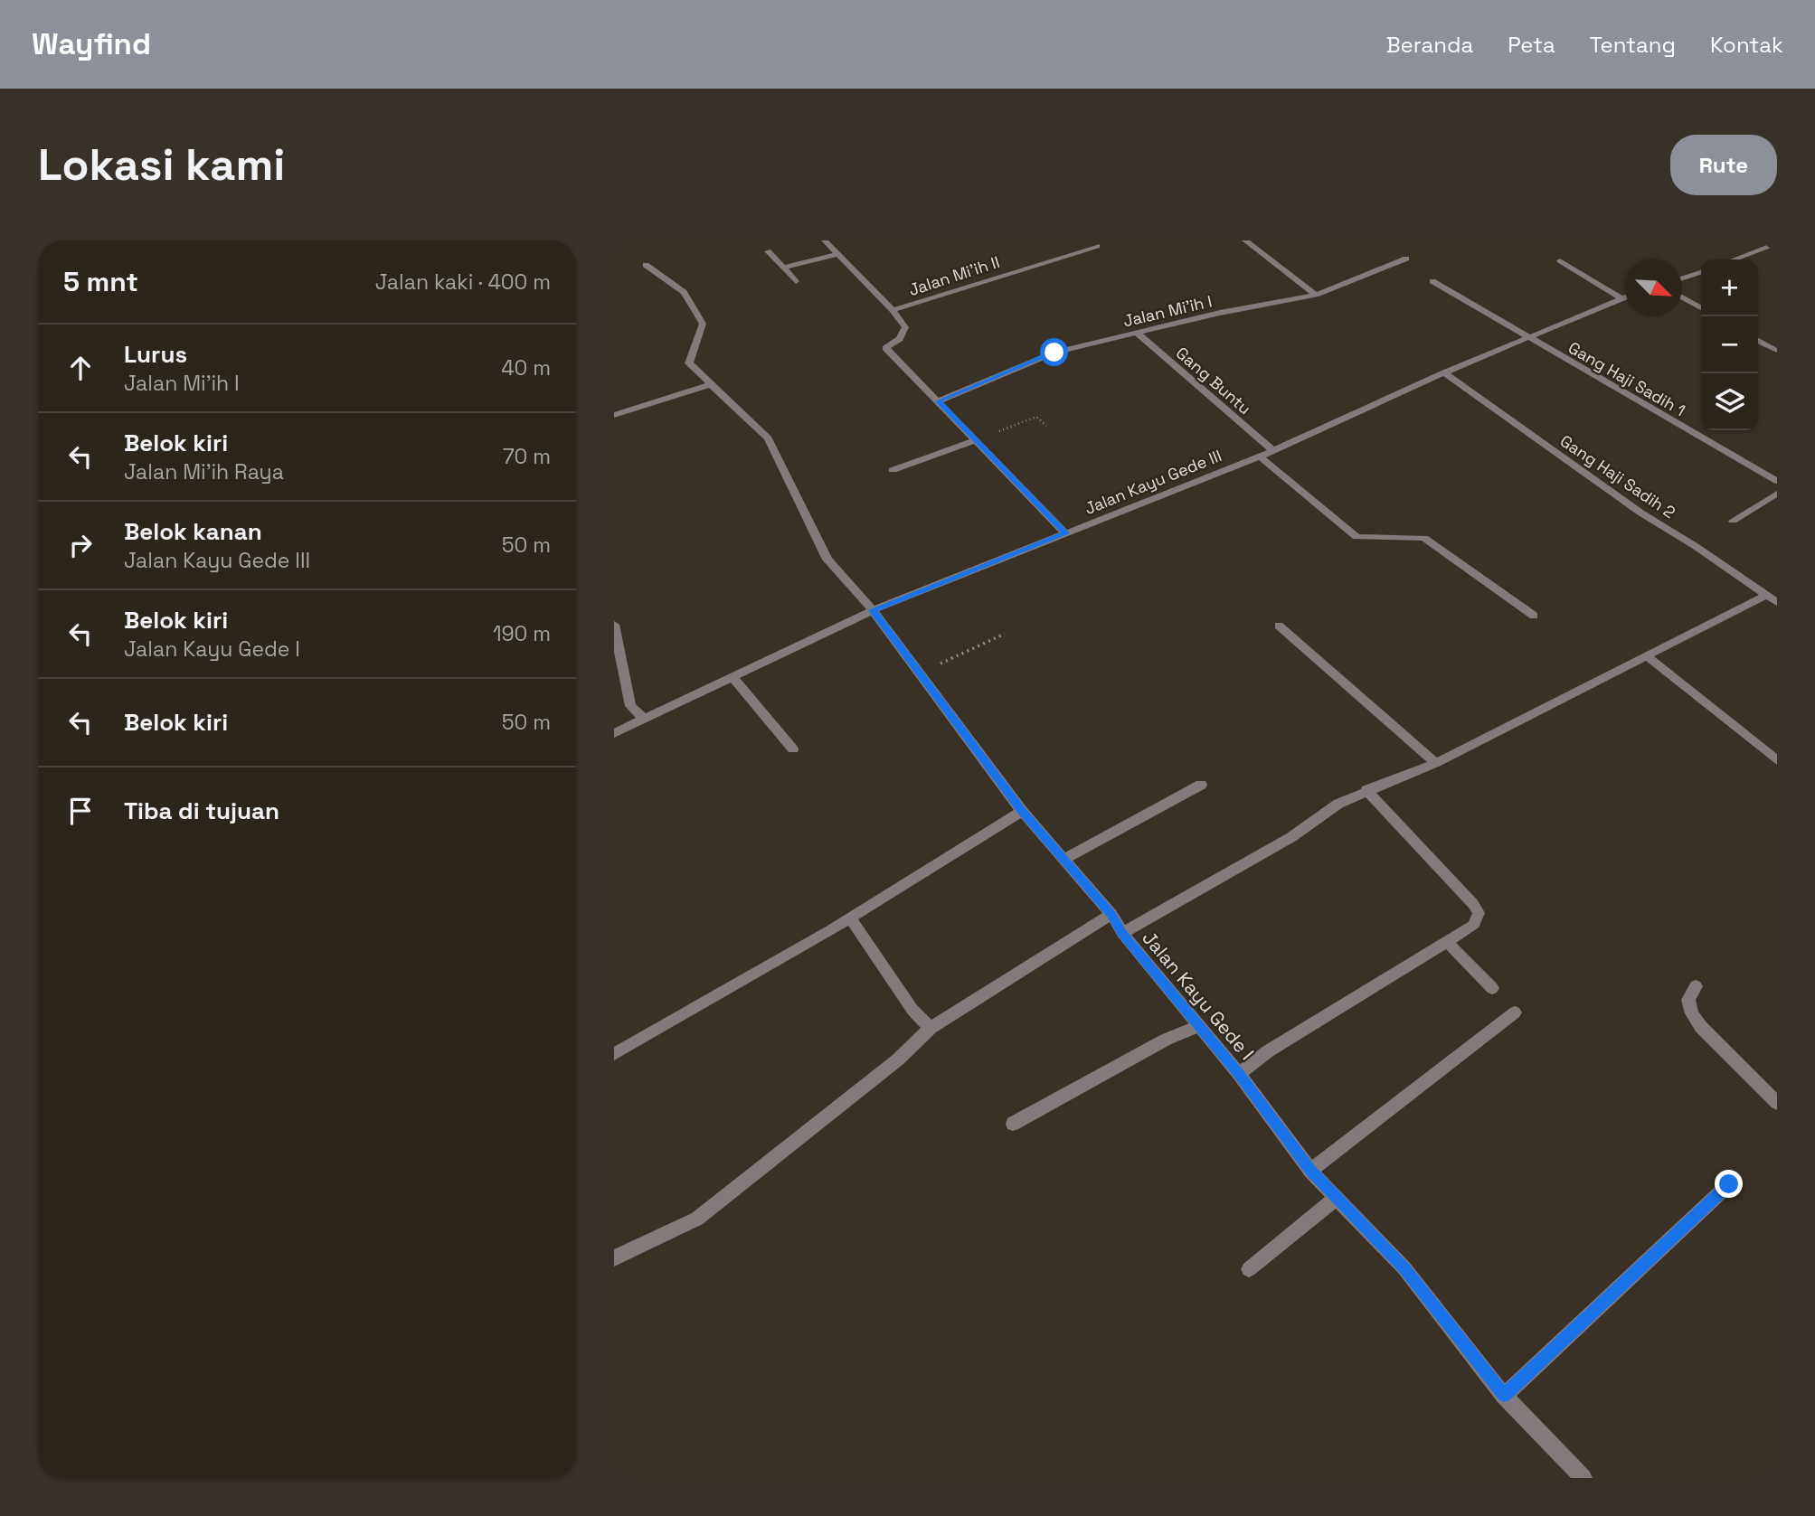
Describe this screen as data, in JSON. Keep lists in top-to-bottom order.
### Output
{
  "streets": {
    "street": [
      "Jalan Mi'ih II",
      "Jalan Mi'ih I",
      "Gang Haji Sadih 1",
      "Gang Buntu",
      "Gang Haji Sadih 2",
      "Jalan Kayu Gede III",
      "Jalan Kayu Gede I"
    ]
  },
  "crossings": [
    ["Jalan Mi'ih I", "Gang Buntu"],
    ["Gang Haji Sadih 1", "Jalan Kayu Gede III"],
    ["Gang Buntu", "Jalan Kayu Gede III"],
    ["Gang Haji Sadih 2", "Jalan Kayu Gede III"],
    ["Jalan Kayu Gede III", "Jalan Kayu Gede I"]
  ],
  "north": "bottom right",
  "page": {
    "header": "Wayfind",
    "nav": [
      "Beranda",
      "Peta",
      "Tentang",
      "Kontak"
    ],
    "buttons": "Rute",
    "title": "Lokasi kami",
    "heading": ["5 mnt", "Jalan kaki · 400 m"],
    "map_buttons": ["+", "−"],
    "list": [
      ["Lurus", "Jalan Mi'ih I", "40 m"],
      ["Belok kiri", "Jalan Mi'ih Raya", "70 m"],
      ["Belok kanan", "Jalan Kayu Gede III", "50 m"],
      ["Belok kiri", "Jalan Kayu Gede I", "190 m"],
      ["Belok kiri", "50 m"],
      "Tiba di tujuan"
    ]
  }
}
